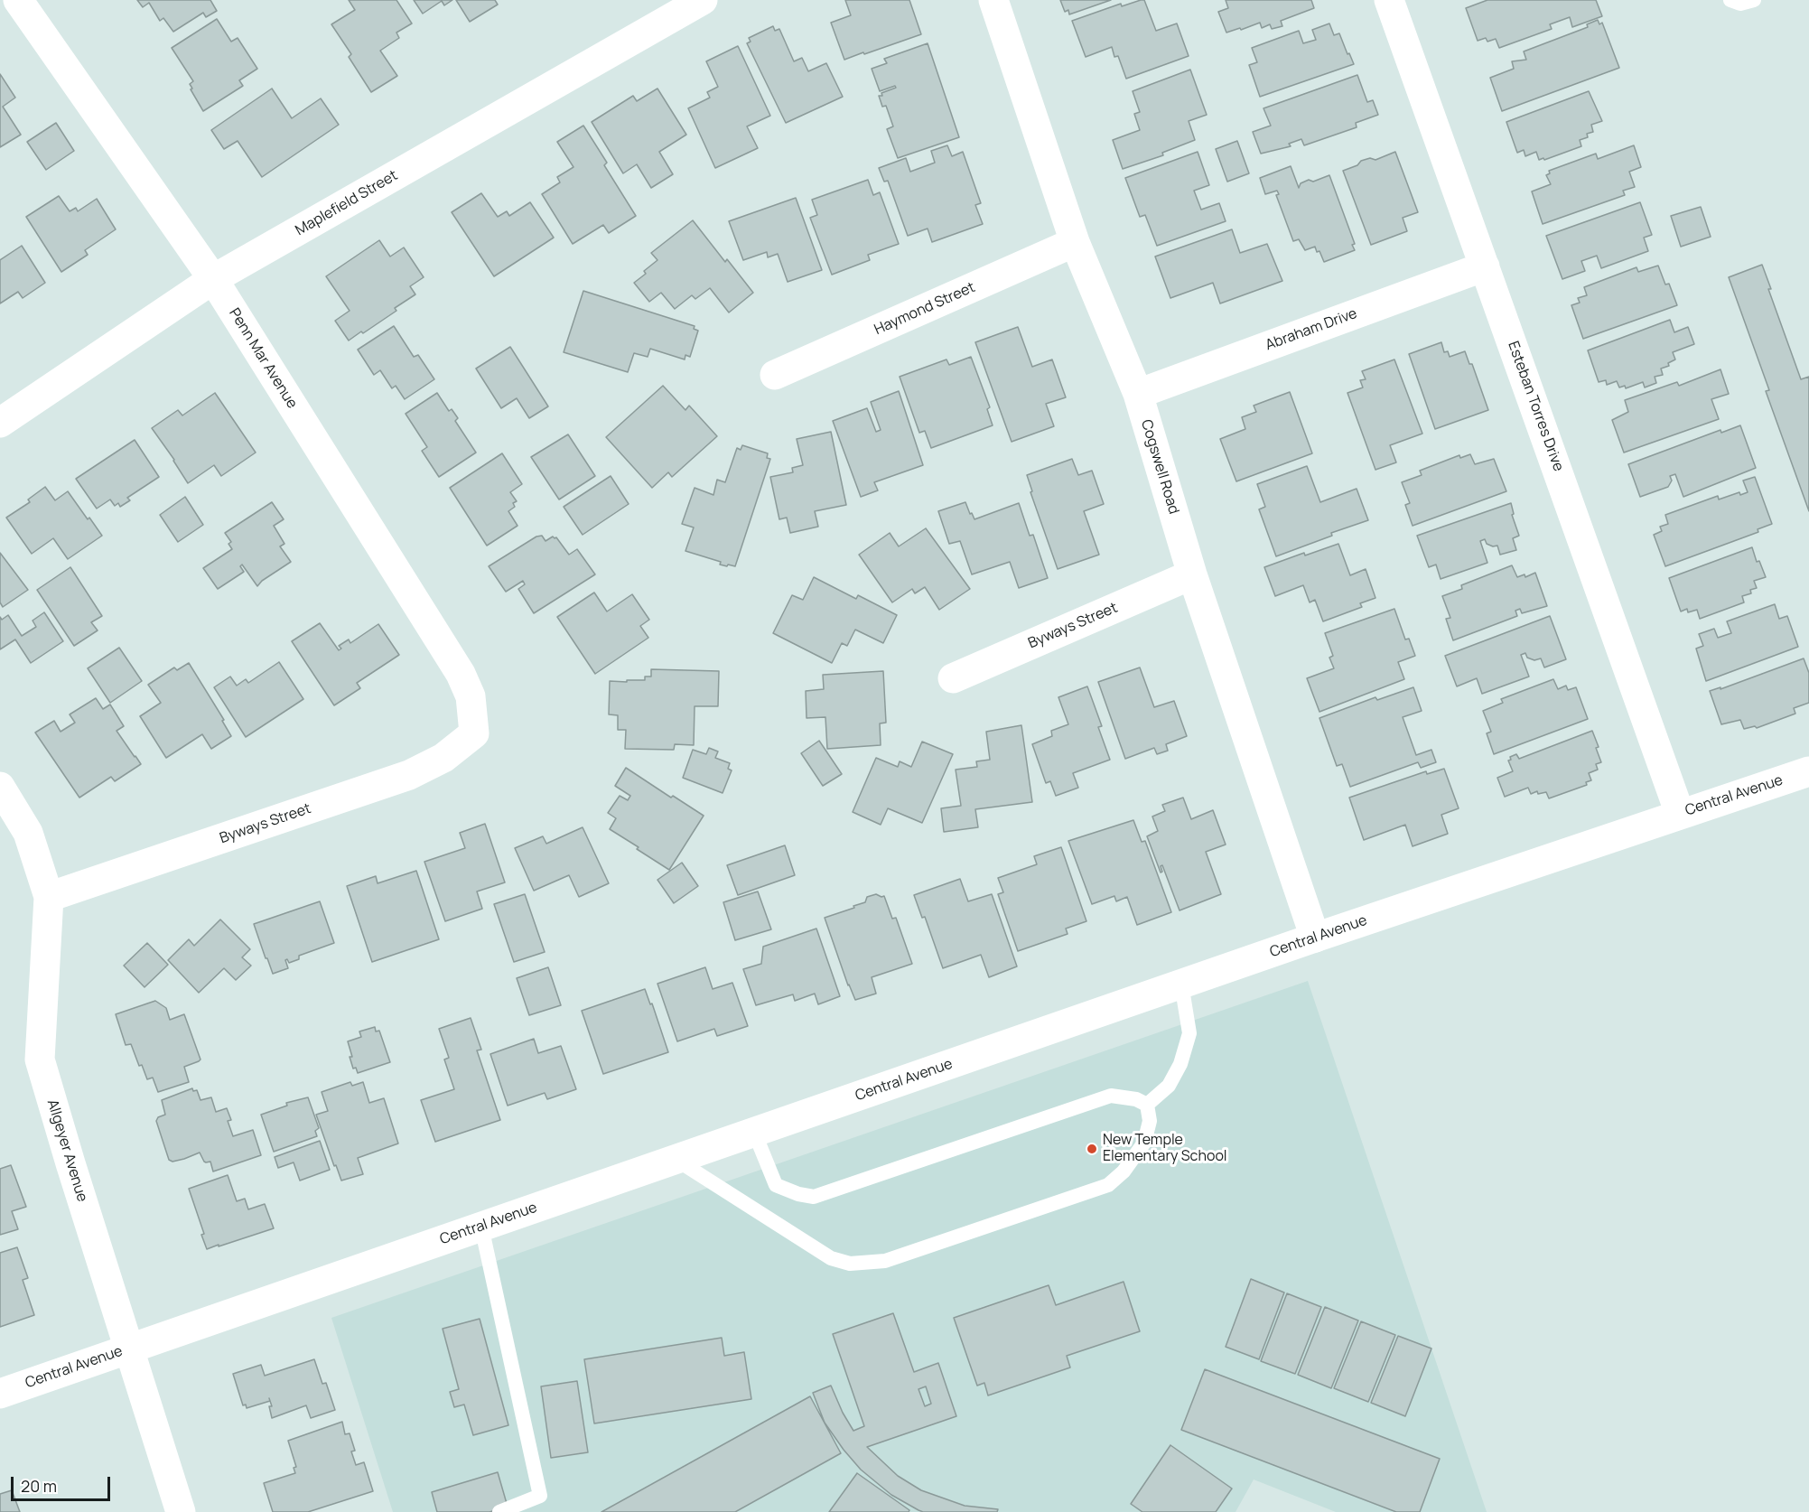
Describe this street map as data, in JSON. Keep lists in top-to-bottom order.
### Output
{
  "streets": {
    "street": [
      "Maplefield Street",
      "Haymond Street",
      "Abraham Drive",
      "Penn Mar Avenue",
      "Esteban Torres Drive",
      "Cogswell Road",
      "Byways Street",
      "Central Avenue",
      "Allgeyer Avenue"
    ]
  },
  "crossings": [
    ["Maplefield Street", "Penn Mar Avenue"],
    ["Haymond Street", "Cogswell Road"],
    ["Abraham Drive", "Esteban Torres Drive"],
    ["Abraham Drive", "Cogswell Road"],
    ["Penn Mar Avenue", "Byways Street"],
    ["Esteban Torres Drive", "Central Avenue"],
    ["Cogswell Road", "Byways Street"],
    ["Cogswell Road", "Central Avenue"],
    ["Byways Street", "Allgeyer Avenue"],
    ["Central Avenue", "Allgeyer Avenue"]
  ],
  "places": ["New Temple Elementary School"],
  "scale_bar": "20 m"
}
